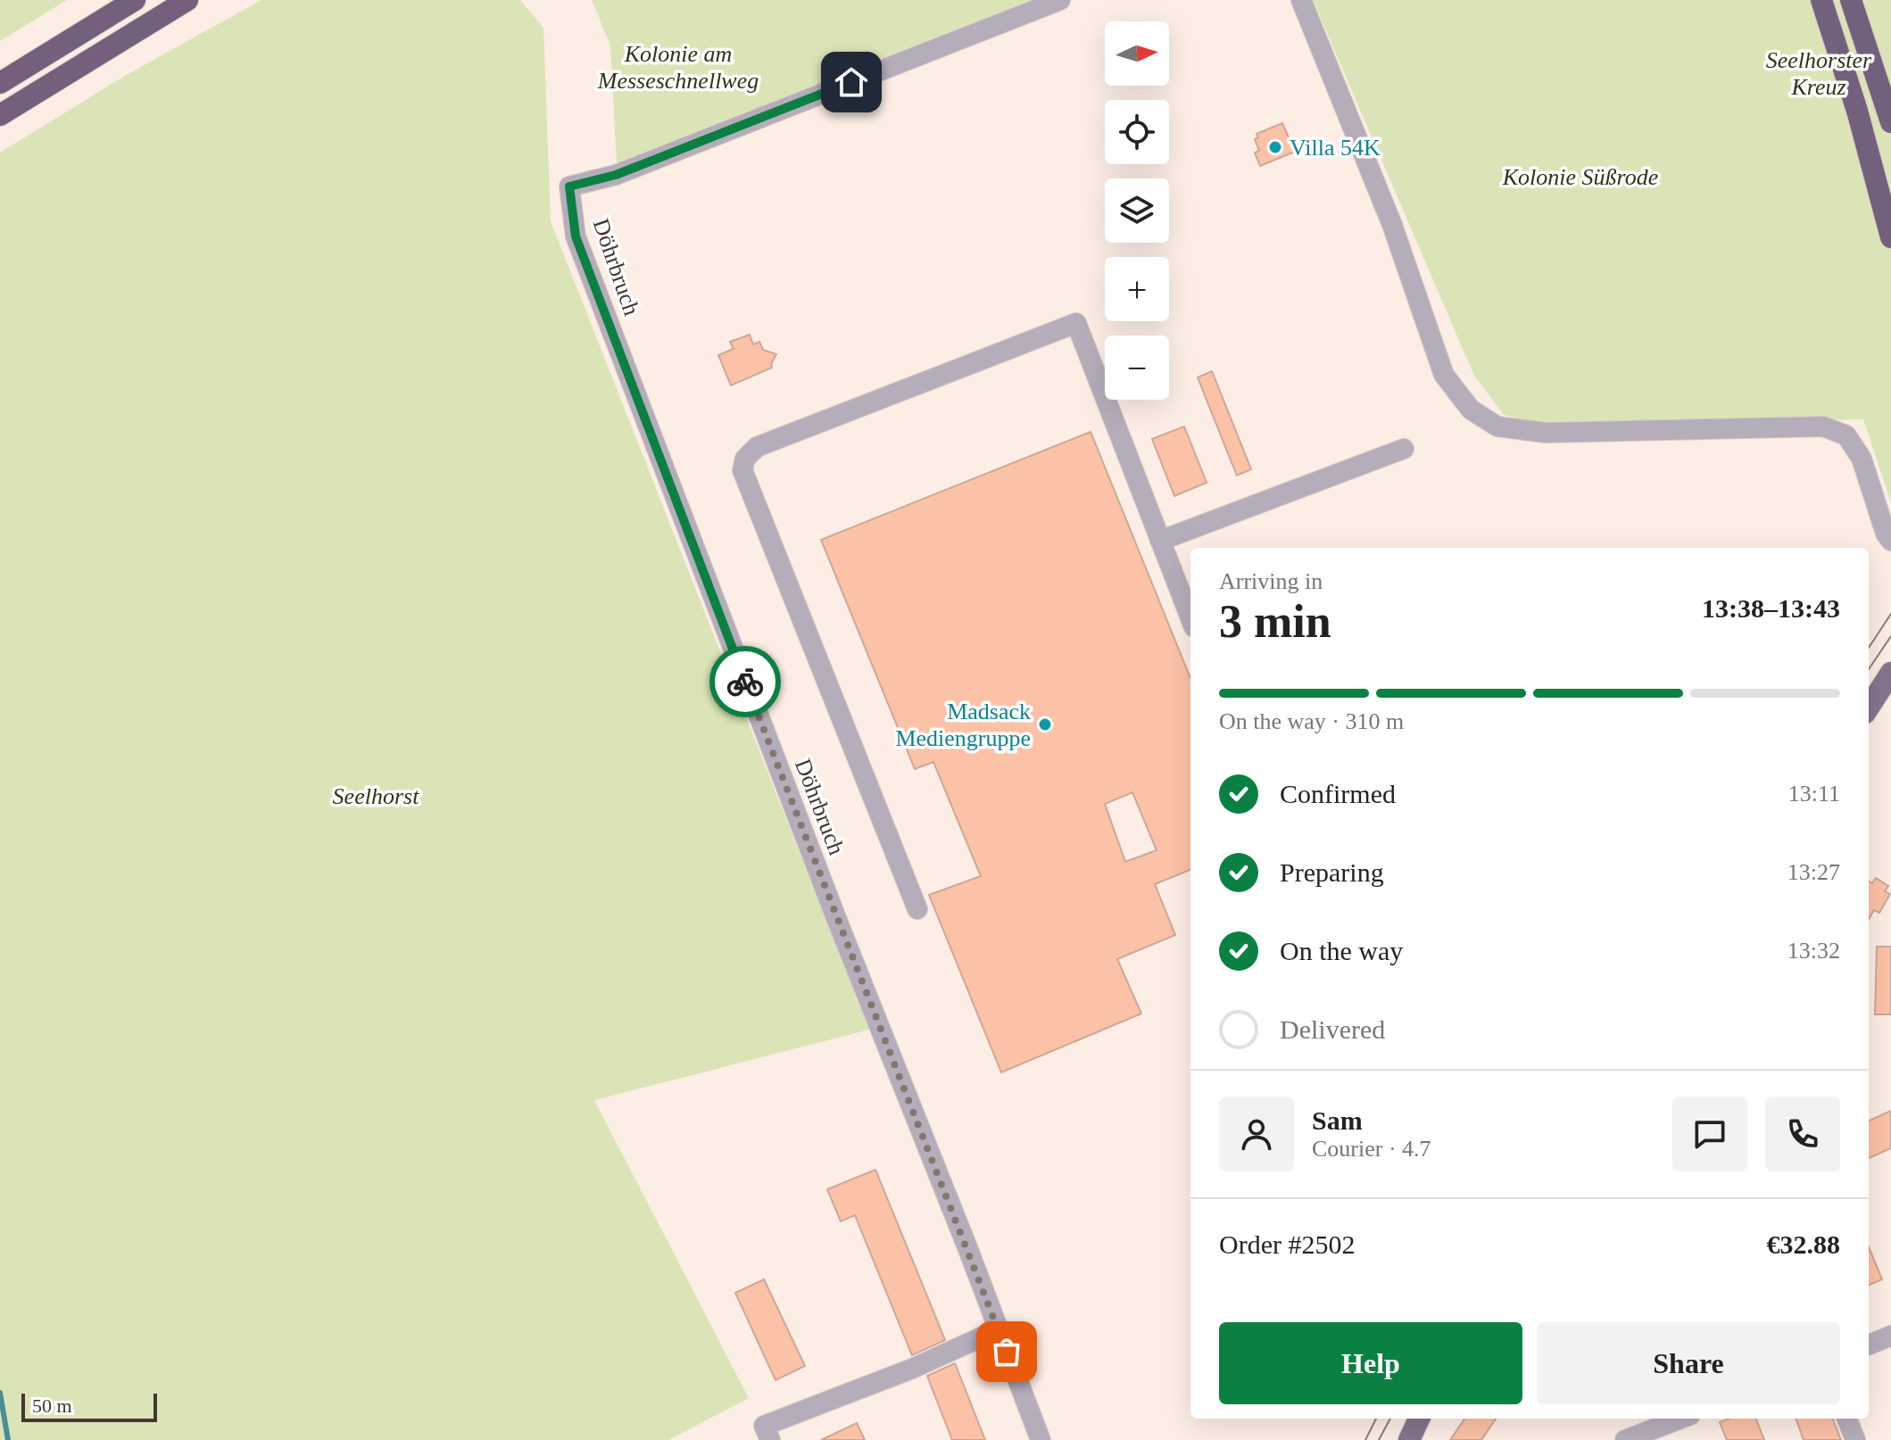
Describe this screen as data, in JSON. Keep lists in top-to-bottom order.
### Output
{
  "streets": {
    "street": ["Döhrbruch"]
  },
  "parks": [
    "Kolonie am Messeschnellweg",
    "Seelhorster Kreuz",
    "Kolonie Süßrode",
    "Seelhorst"
  ],
  "places": ["Villa 54K", "Madsack Mediengruppe"],
  "scale_bar": "50 m",
  "north": "right",
  "page": {
    "map_buttons": ["+", "−"],
    "heading": ["3 min", "Arriving in", "13:38–13:43"],
    "panel": [
      "Sam",
      "Courier · 4.7",
      "Order #2502",
      "€32.88"
    ],
    "bar": "On the way · 310 m",
    "list": [
      ["Confirmed", "13:11"],
      ["Preparing", "13:27"],
      ["On the way", "13:32"],
      "Delivered"
    ],
    "buttons": ["Help", "Share"],
    "scale": "50 m"
  }
}
